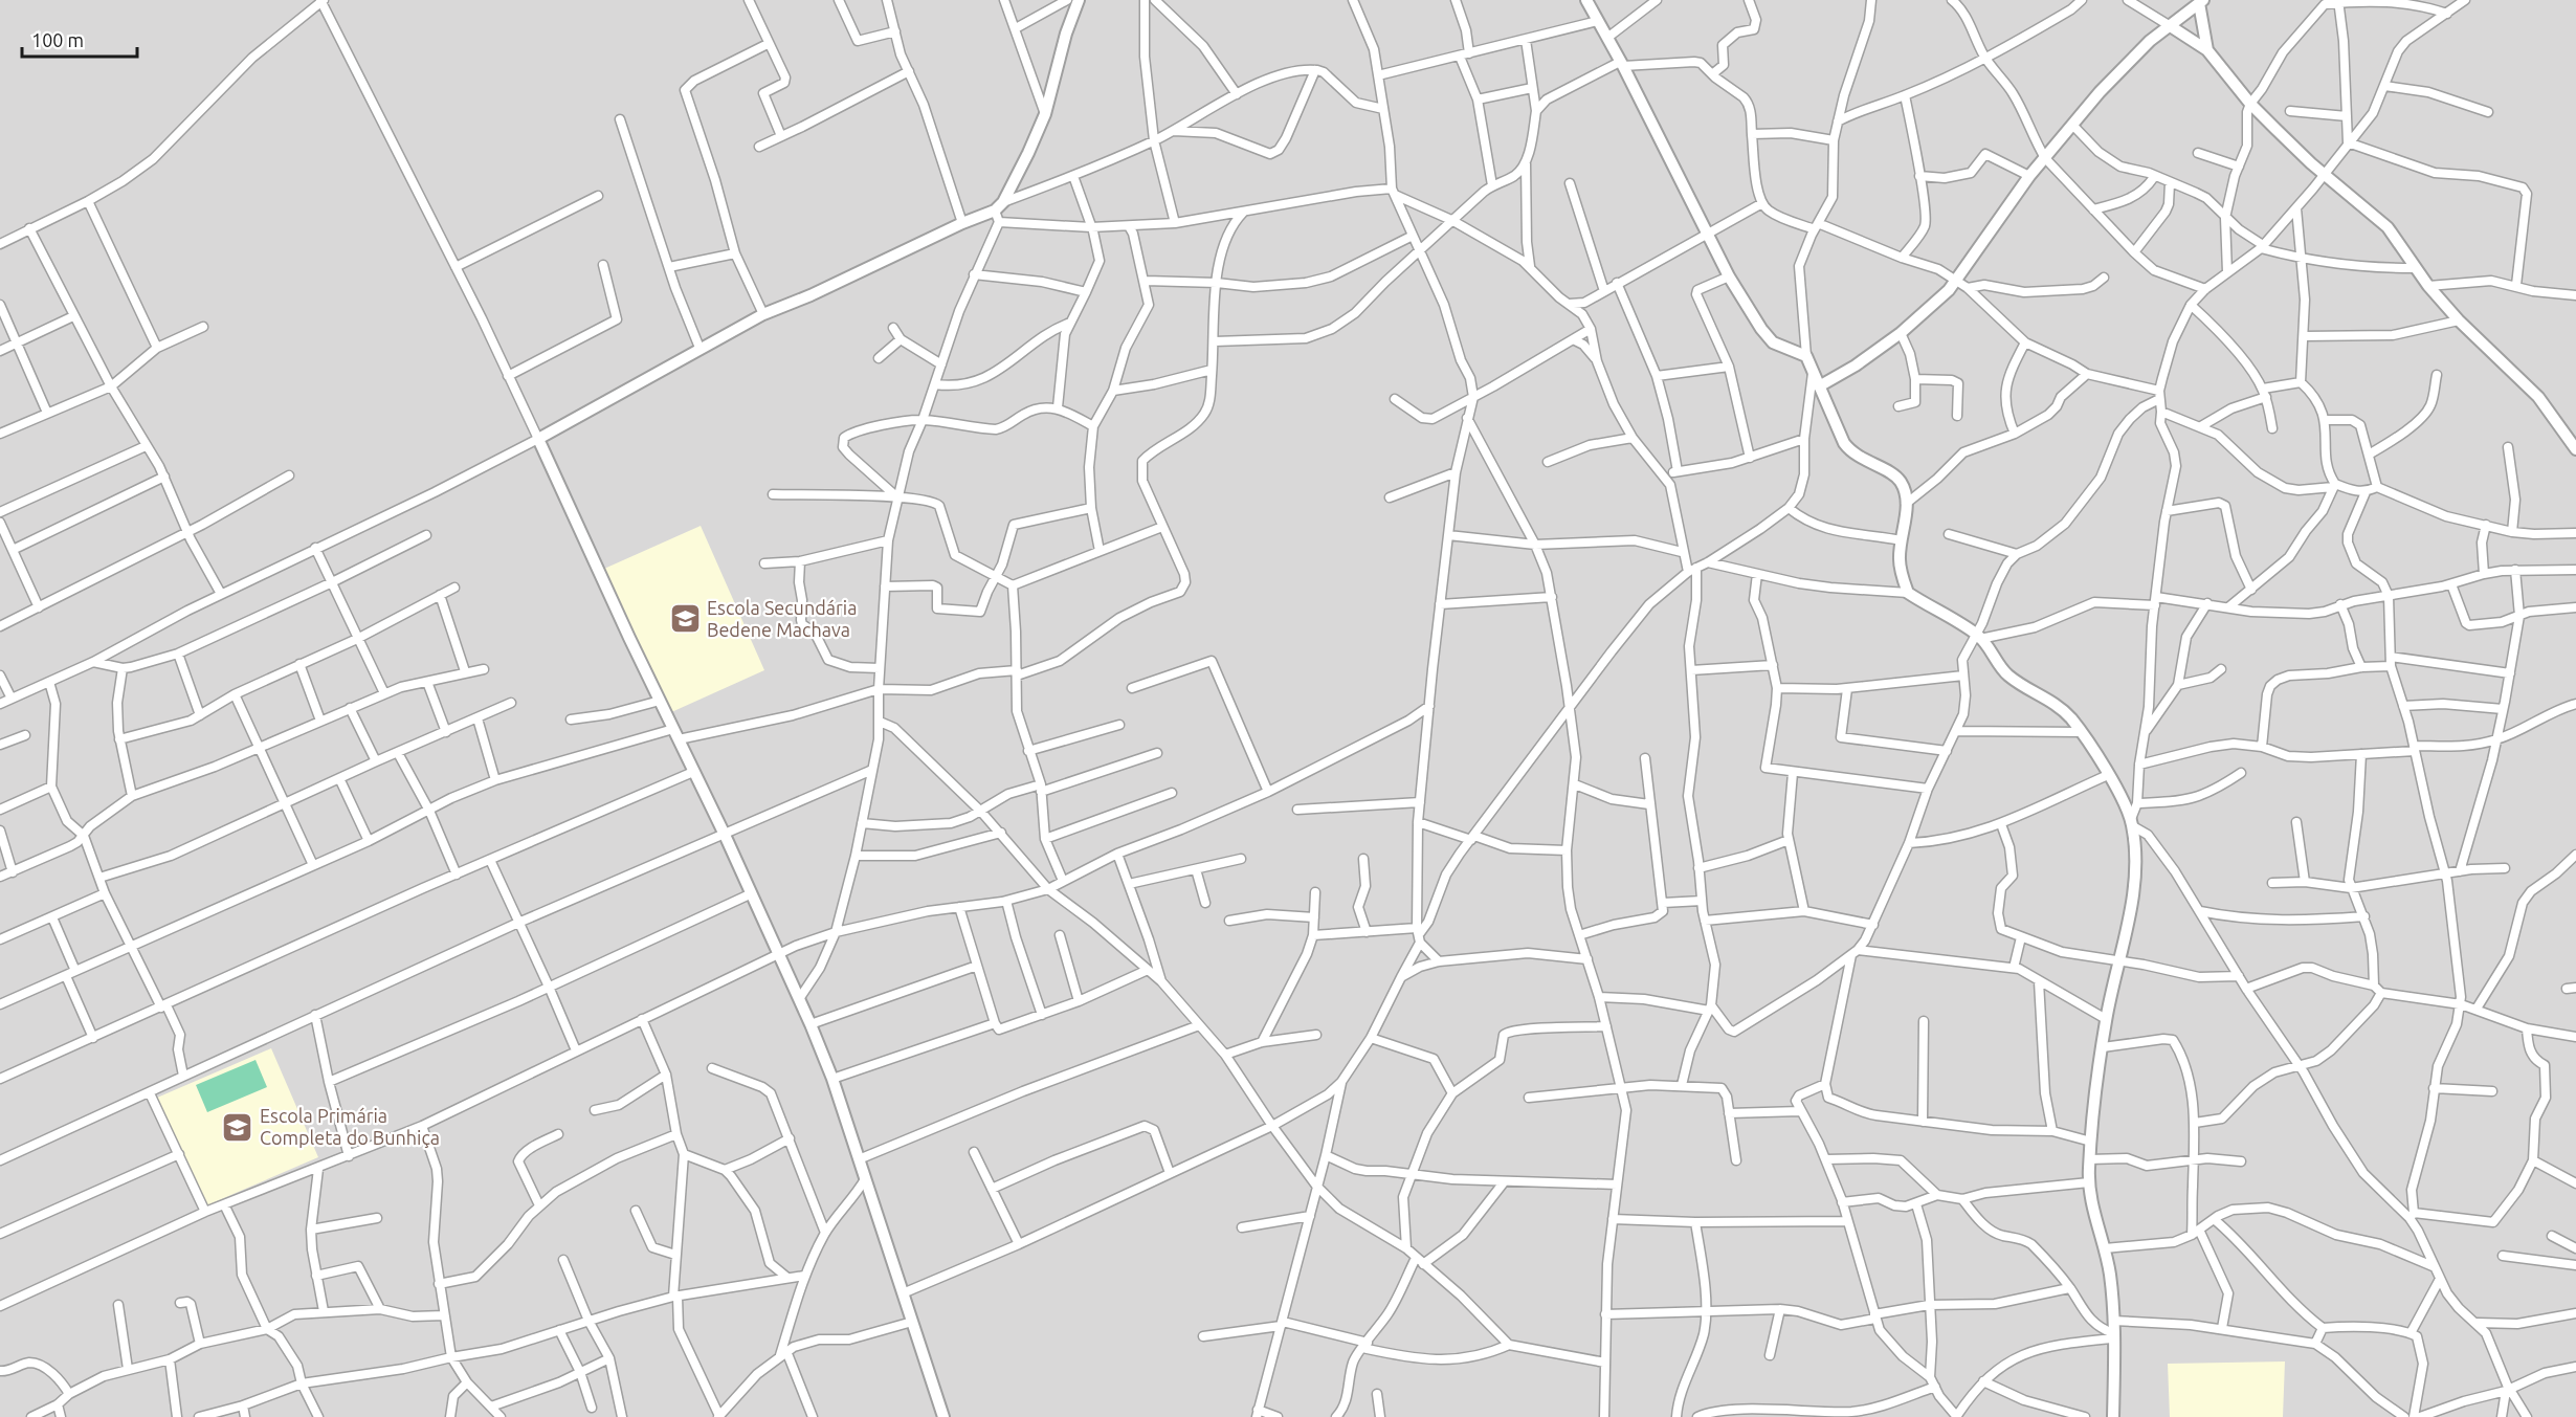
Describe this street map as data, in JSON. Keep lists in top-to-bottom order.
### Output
{
  "places": {
    "school or university": ["Escola Secundária Bedene Machava", "Escola Primária Completa do Bunhiça"]
  },
  "scale_bar": "100 m"
}
